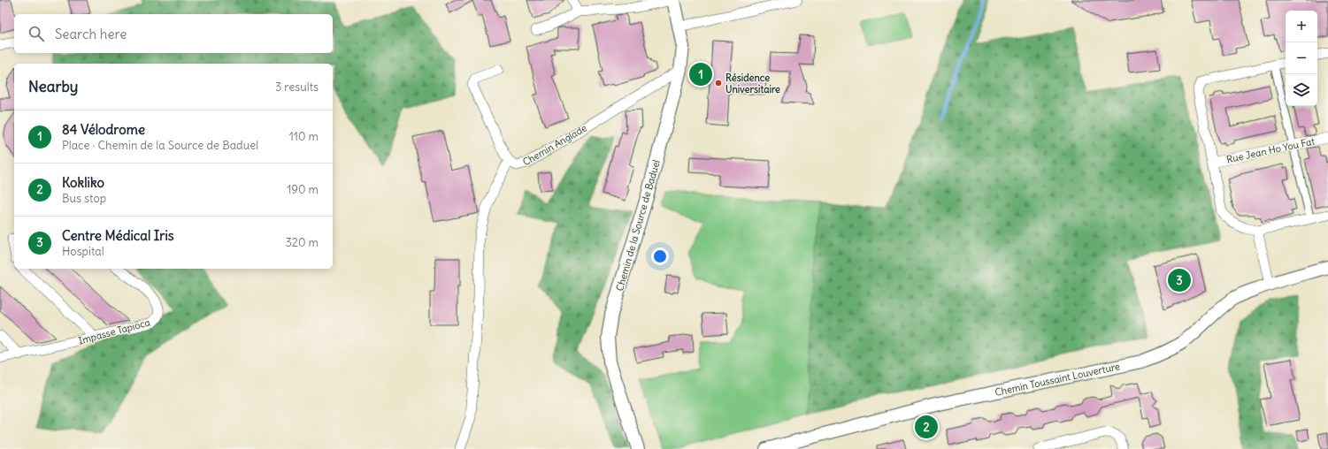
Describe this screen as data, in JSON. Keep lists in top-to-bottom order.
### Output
{
  "streets": {
    "street": [
      "Chemin Anglade",
      "Rue Jean Ho You Fat",
      "Chemin de la Source de Baduel",
      "Impasse Tapioca",
      "Chemin Toussaint Louverture"
    ]
  },
  "crossings": [
    ["Chemin Anglade", "Chemin de la Source de Baduel"]
  ],
  "places": ["Résidence Universitaire"],
  "page": {
    "map_buttons": ["+", "−"],
    "search": "Search here",
    "pins": ["1", "3", "2"],
    "heading": ["Nearby", "3 results"],
    "list": [
      {
        "mark": "1",
        "name": "84 Vélodrome",
        "note": "Place · Chemin de la Source de Baduel",
        "value": "110 m"
      },
      {
        "mark": "2",
        "name": "Kokliko",
        "note": "Bus stop",
        "value": "190 m"
      },
      {
        "mark": "3",
        "name": "Centre Médical Iris",
        "note": "Hospital",
        "value": "320 m"
      }
    ]
  }
}
